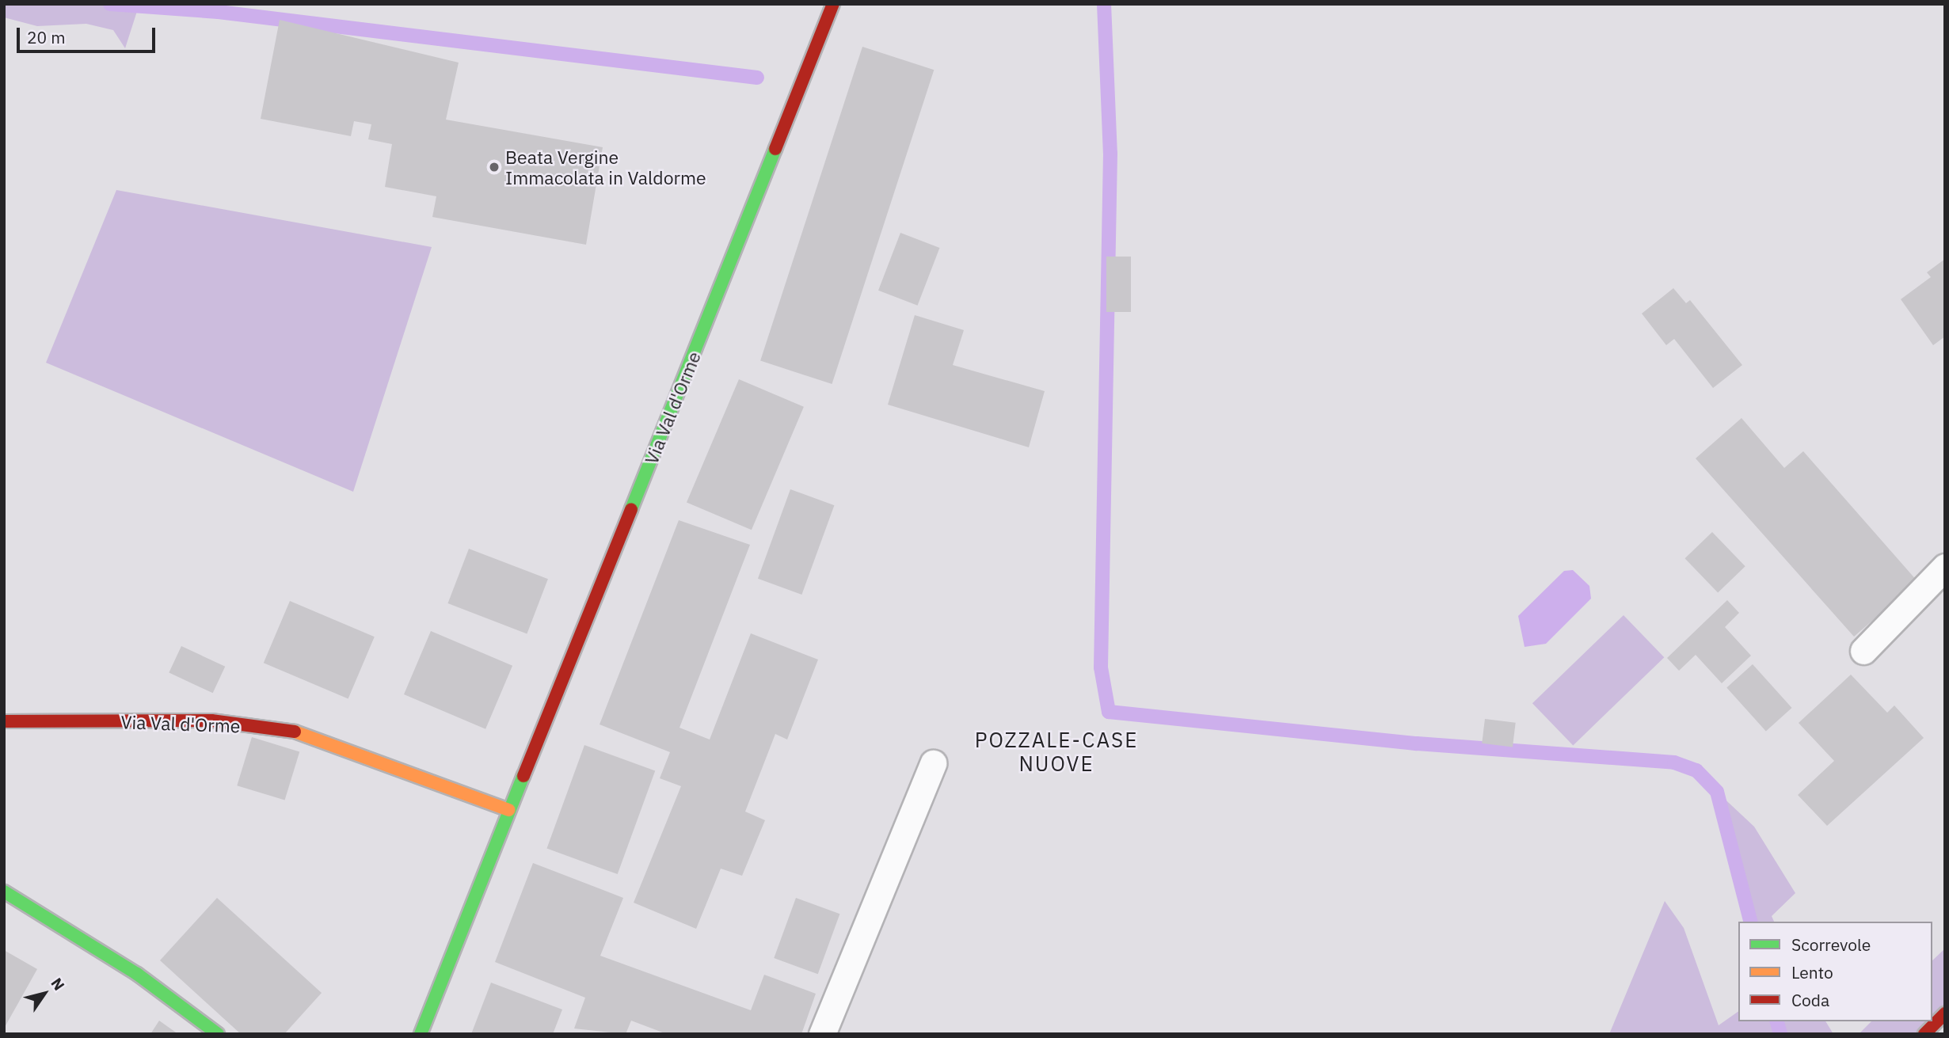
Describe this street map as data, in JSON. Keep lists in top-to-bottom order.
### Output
{
  "streets": {
    "street": ["Via Val d'Orme"]
  },
  "districts": ["POZZALE-CASE NUOVE"],
  "places": ["Beata Vergine Immacolata in Valdorme"],
  "legend": ["Scorrevole", "Lento", "Coda"],
  "scale_bar": "20 m",
  "north": "top right"
}
